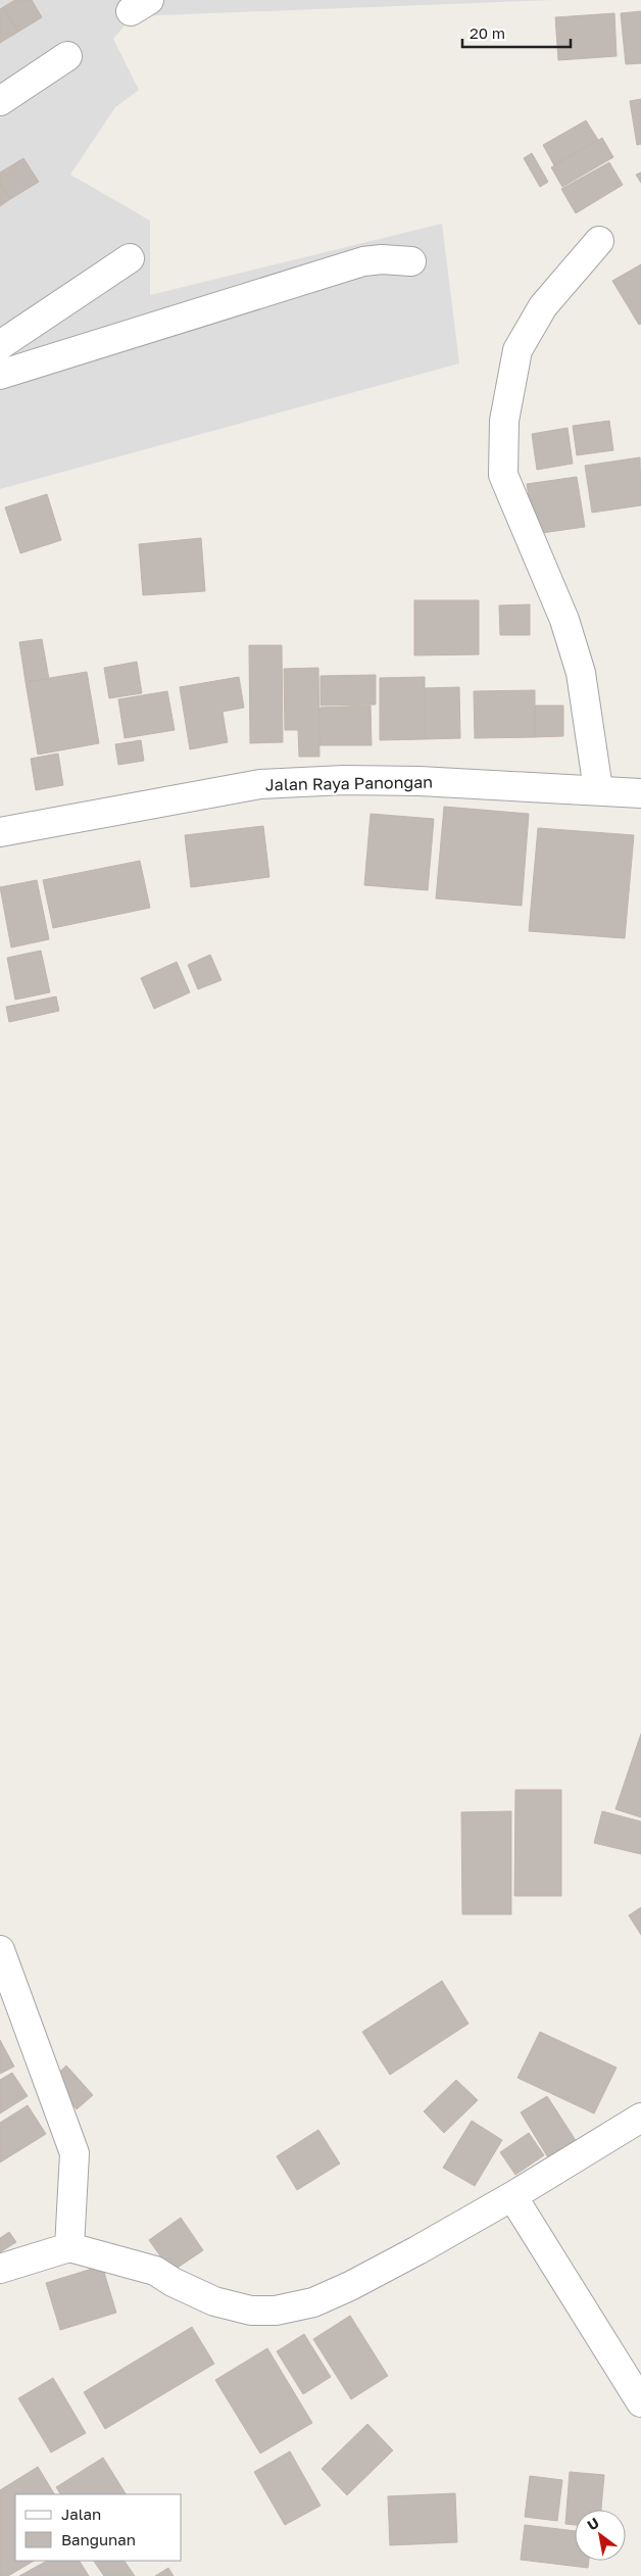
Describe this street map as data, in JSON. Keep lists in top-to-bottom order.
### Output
{
  "streets": {
    "street": ["Jalan Raya Panongan"]
  },
  "legend": ["Jalan", "Bangunan"],
  "scale_bar": "20 m",
  "north": "top left"
}
